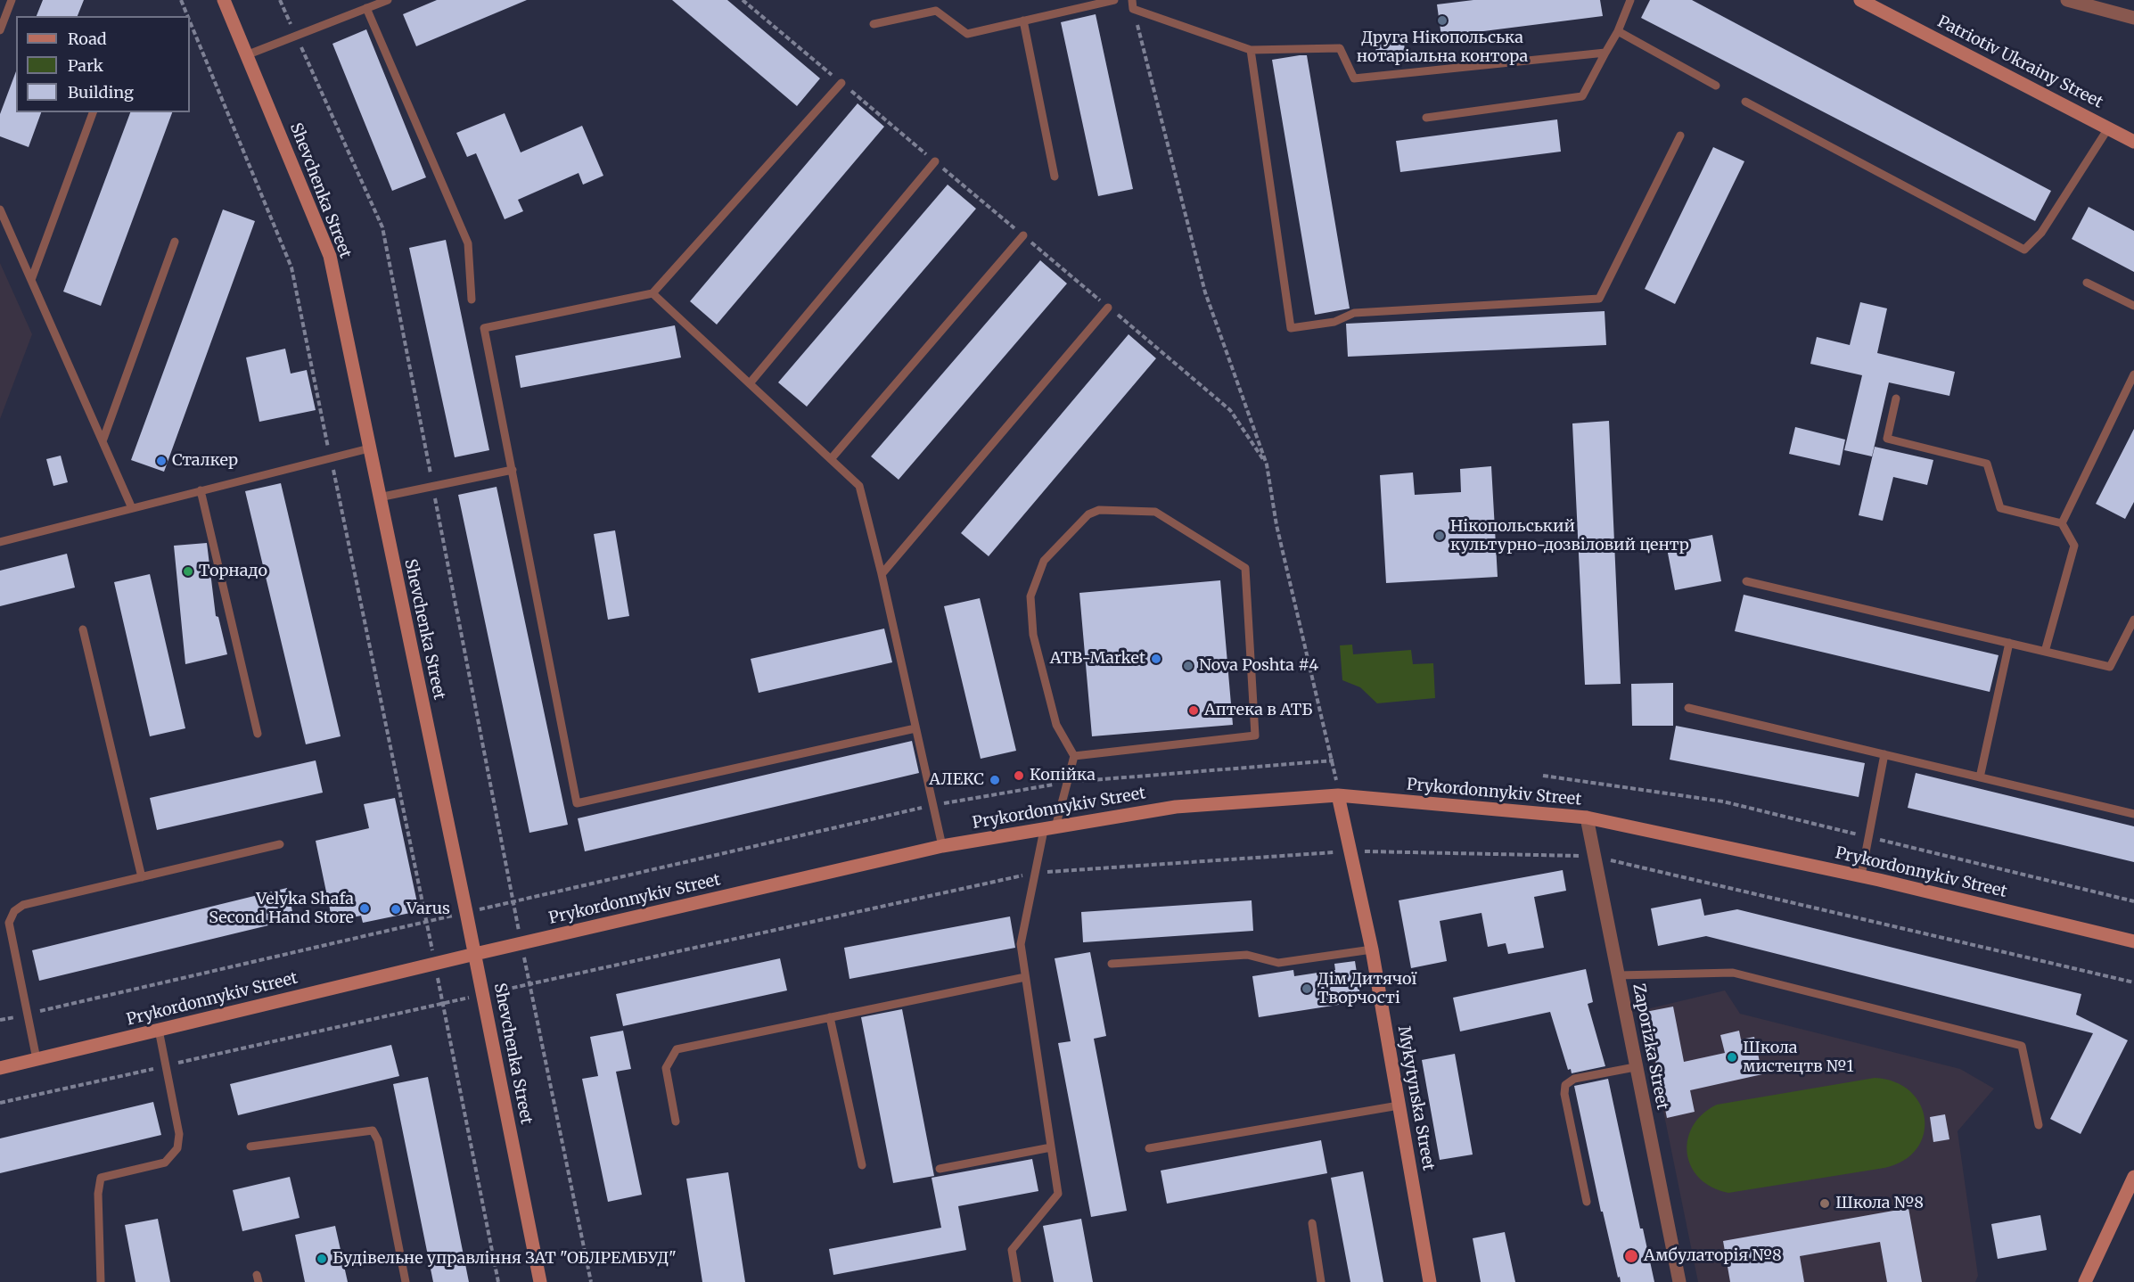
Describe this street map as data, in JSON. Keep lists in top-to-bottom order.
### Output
{
  "streets": {
    "main road": [
      "Patriotiv Ukrainy Street",
      "Shevchenka Street",
      "Prykordonnykiv Street",
      "Mykytynska Street"
    ],
    "street": ["Zaporizka Street"]
  },
  "crossings": [
    ["Shevchenka Street", "Prykordonnykiv Street"],
    ["Prykordonnykiv Street", "Zaporizka Street"],
    ["Prykordonnykiv Street", "Mykytynska Street"]
  ],
  "places": [
    "Друга Нікопольська нотаріальна контора",
    "Сталкер",
    "Нікопольський культурно-дозвіловий центр",
    "Торнадо",
    "ATB-Market",
    "Nova Poshta #4",
    "Аптека в АТБ",
    "Копійка",
    "АЛЕКС",
    "Velyka Shafa Second Hand Store",
    "Varus",
    "Дім Дитячої Творчості",
    "Школа мистецтв №1",
    "Школа №8",
    "Амбулаторія №8",
    "Будівельне управління ЗАТ \"ОБЛРЕМБУД\""
  ],
  "legend": ["Road", "Park", "Building"]
}
